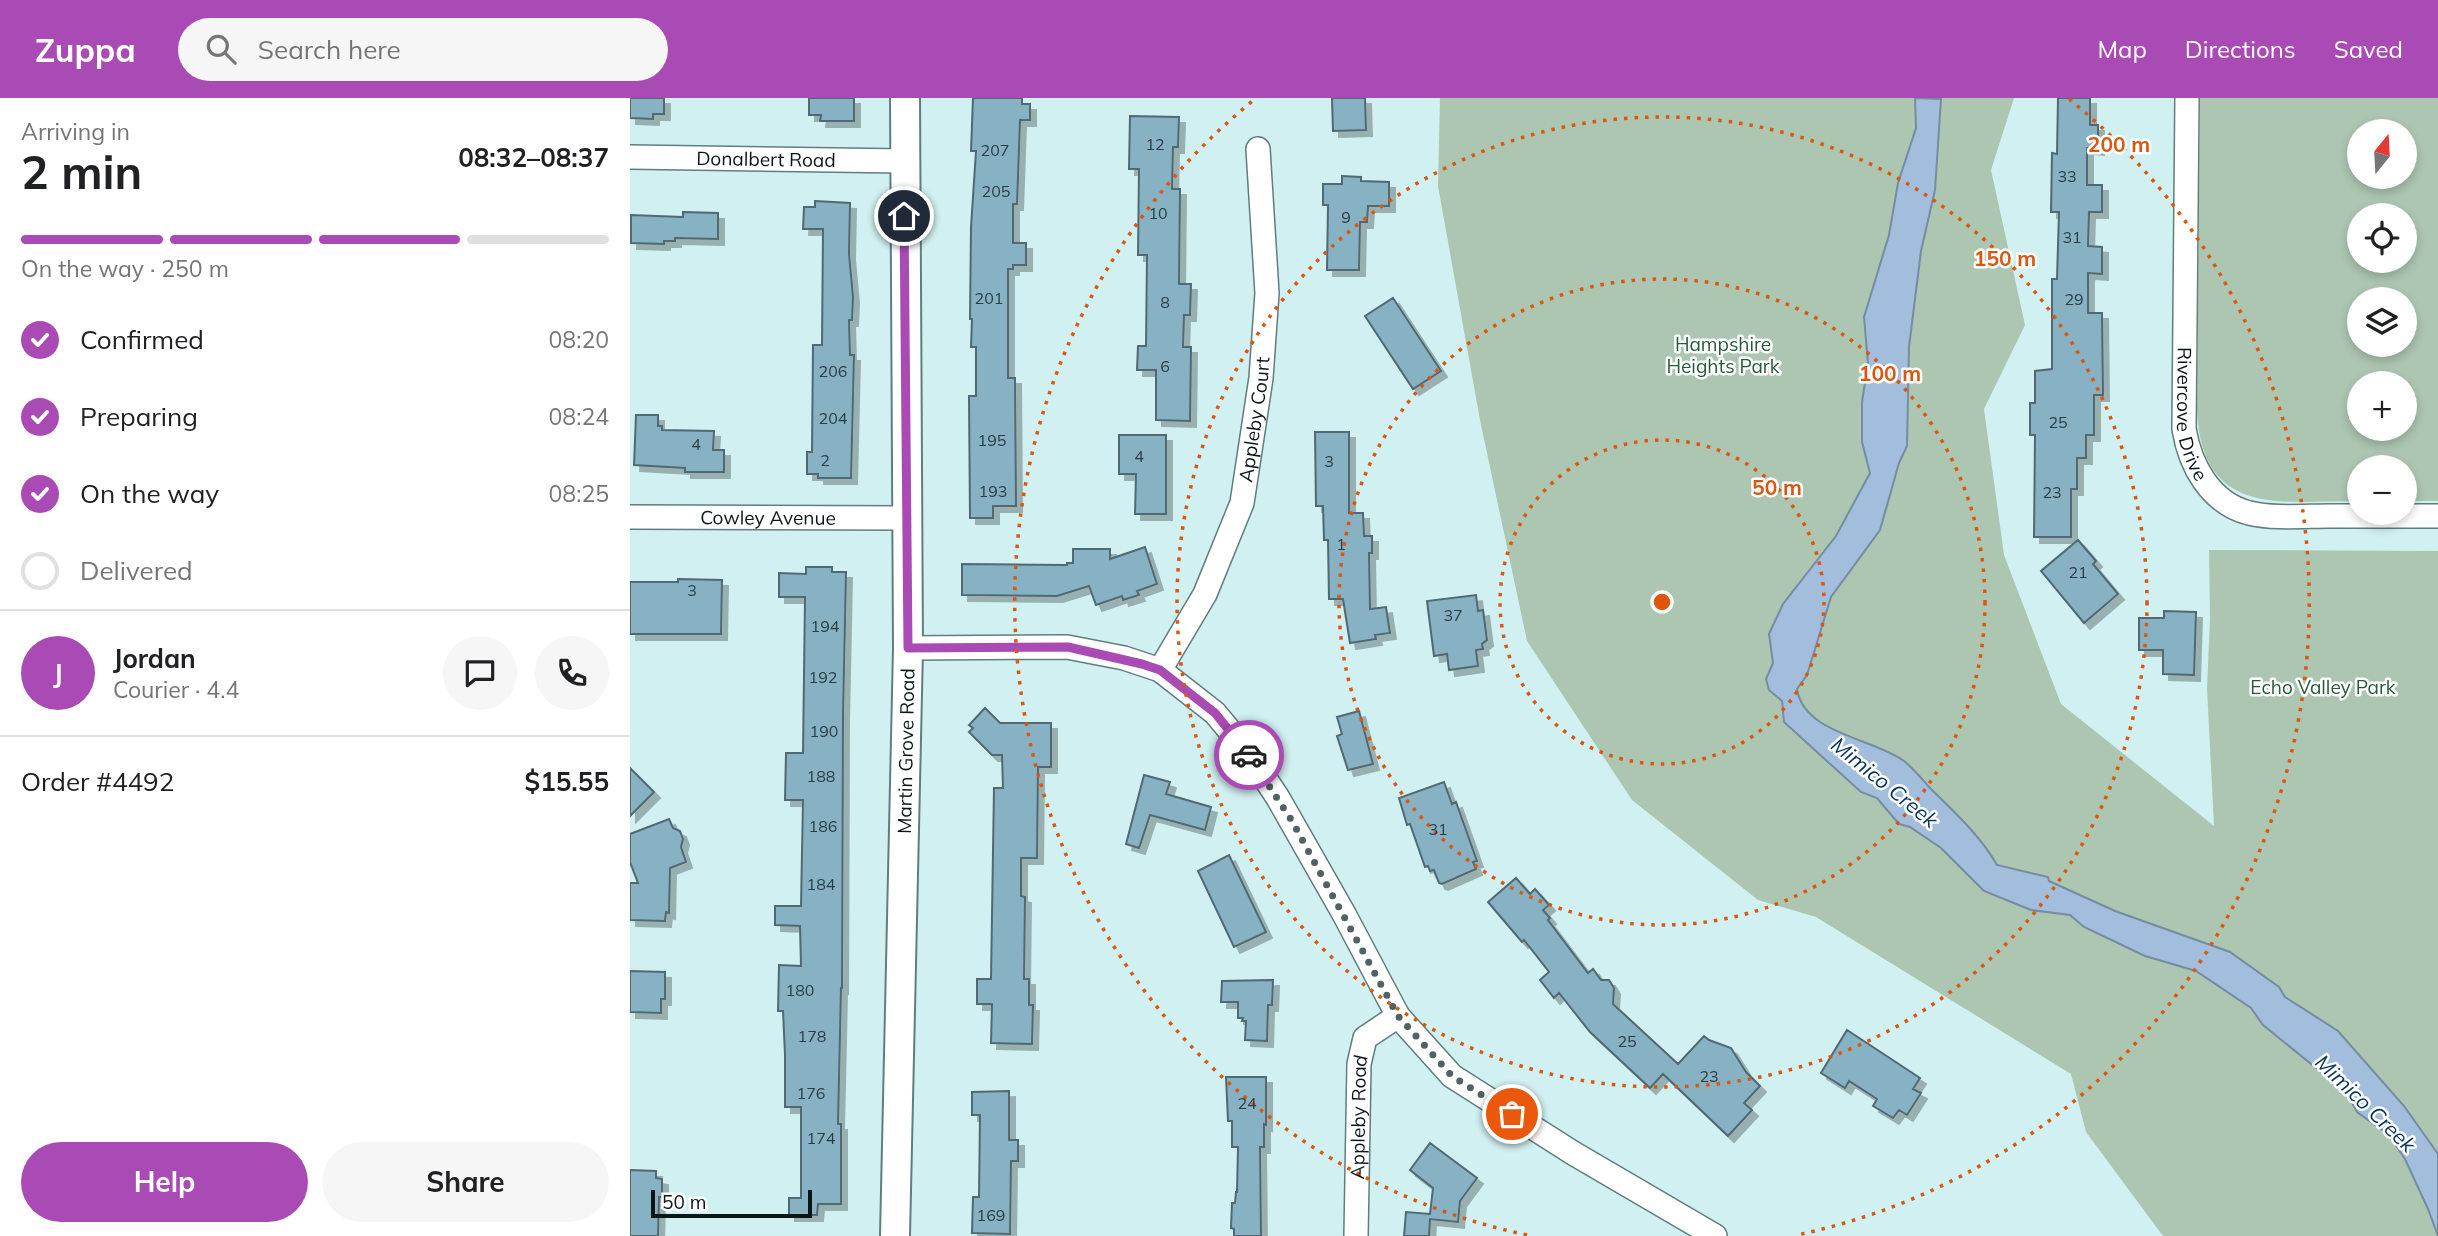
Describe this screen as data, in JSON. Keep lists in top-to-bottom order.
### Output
{
  "streets": {
    "main road": ["Martin Grove Road"],
    "street": [
      "Donalbert Road",
      "Rivercove Drive",
      "Appleby Court",
      "Cowley Avenue",
      "Appleby Road"
    ]
  },
  "crossings": [
    ["Donalbert Road", "Martin Grove Road"],
    ["Cowley Avenue", "Martin Grove Road"]
  ],
  "water": ["Mimico Creek"],
  "parks": ["Hampshire Heights Park", "Echo Valley Park"],
  "house_numbers": [
    "12",
    "207",
    "33",
    "205",
    "10",
    "9",
    "31",
    "201",
    "29",
    "8",
    "6",
    "206",
    "204",
    "25",
    "195",
    "4",
    "4",
    "2",
    "3",
    "193",
    "23",
    "1",
    "21",
    "3",
    "37",
    "194",
    "192",
    "190",
    "188",
    "186",
    "31",
    "184",
    "180",
    "178",
    "25",
    "23",
    "176",
    "24",
    "174",
    "169"
  ],
  "scale_bar": "50 m",
  "north": "top",
  "page": {
    "header": "Zuppa",
    "search": "Search here",
    "nav": ["Map", "Directions", "Saved"],
    "heading": ["2 min", "Arriving in", "08:32–08:37"],
    "panel": [
      "Jordan",
      "Courier · 4.4",
      "Order #4492",
      "$15.55"
    ],
    "map_buttons": ["+", "−"],
    "bar": "On the way · 250 m",
    "list": [
      ["Confirmed", "08:20"],
      ["Preparing", "08:24"],
      ["On the way", "08:25"],
      "Delivered"
    ],
    "round": "J",
    "buttons": ["Help", "Share"],
    "scale": "50 m"
  },
  "rings": [
    "200 m",
    "150 m",
    "100 m",
    "50 m"
  ]
}
